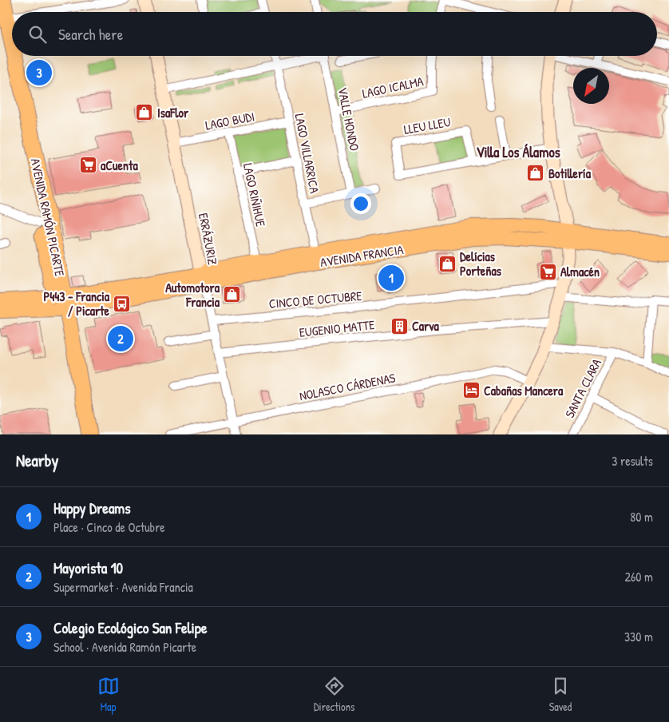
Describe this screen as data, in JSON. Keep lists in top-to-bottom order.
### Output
{
  "streets": {
    "highway": ["AVENIDA RAMÓN PICARTE"],
    "main road": ["ERRÁZURIZ", "AVENIDA FRANCIA"],
    "street": [
      "LAGO ICALMA",
      "VALLE HONDO",
      "LAGO BUDI",
      "LLEU LLEU",
      "LAGO VILLARRICA",
      "LAGO RIÑIHUE",
      "CINCO DE OCTUBRE",
      "EUGENIO MATTE",
      "NOLASCO CÁRDENAS",
      "SANTA CLARA"
    ]
  },
  "crossings": [
    ["LAGO ICALMA", "VALLE HONDO"],
    ["LAGO BUDI", "LAGO VILLARRICA"],
    ["LAGO BUDI", "LAGO RIÑIHUE"],
    ["LAGO BUDI", "ERRÁZURIZ"],
    ["LAGO VILLARRICA", "AVENIDA FRANCIA"],
    ["LAGO RIÑIHUE", "AVENIDA FRANCIA"],
    ["AVENIDA RAMÓN PICARTE", "AVENIDA FRANCIA"],
    ["ERRÁZURIZ", "AVENIDA FRANCIA"],
    ["ERRÁZURIZ", "CINCO DE OCTUBRE"],
    ["ERRÁZURIZ", "EUGENIO MATTE"],
    ["ERRÁZURIZ", "NOLASCO CÁRDENAS"]
  ],
  "districts": ["Villa Los Álamos"],
  "places": {
    "shop": [
      "IsaFlor",
      "Botillería",
      "Delícias Porteñas",
      "Automotora Francia"
    ],
    "supermarket": ["aCuenta", "Almacén"],
    "bus stop": ["P443 - Francia / Picarte"],
    "building": ["Carva"],
    "hotel": ["Cabañas Mancera"]
  },
  "north": "bottom left",
  "page": {
    "search": "Search here",
    "pins": ["3", "1", "2"],
    "heading": ["Nearby", "3 results"],
    "list": [
      {
        "mark": "1",
        "name": "Happy Dreams",
        "note": "Place · Cinco de Octubre",
        "value": "80 m"
      },
      {
        "mark": "2",
        "name": "Mayorista 10",
        "note": "Supermarket · Avenida Francia",
        "value": "260 m"
      },
      {
        "mark": "3",
        "name": "Colegio Ecológico San Felipe",
        "note": "School · Avenida Ramón Picarte",
        "value": "330 m"
      }
    ],
    "nav": ["Map", "Directions", "Saved"]
  }
}
